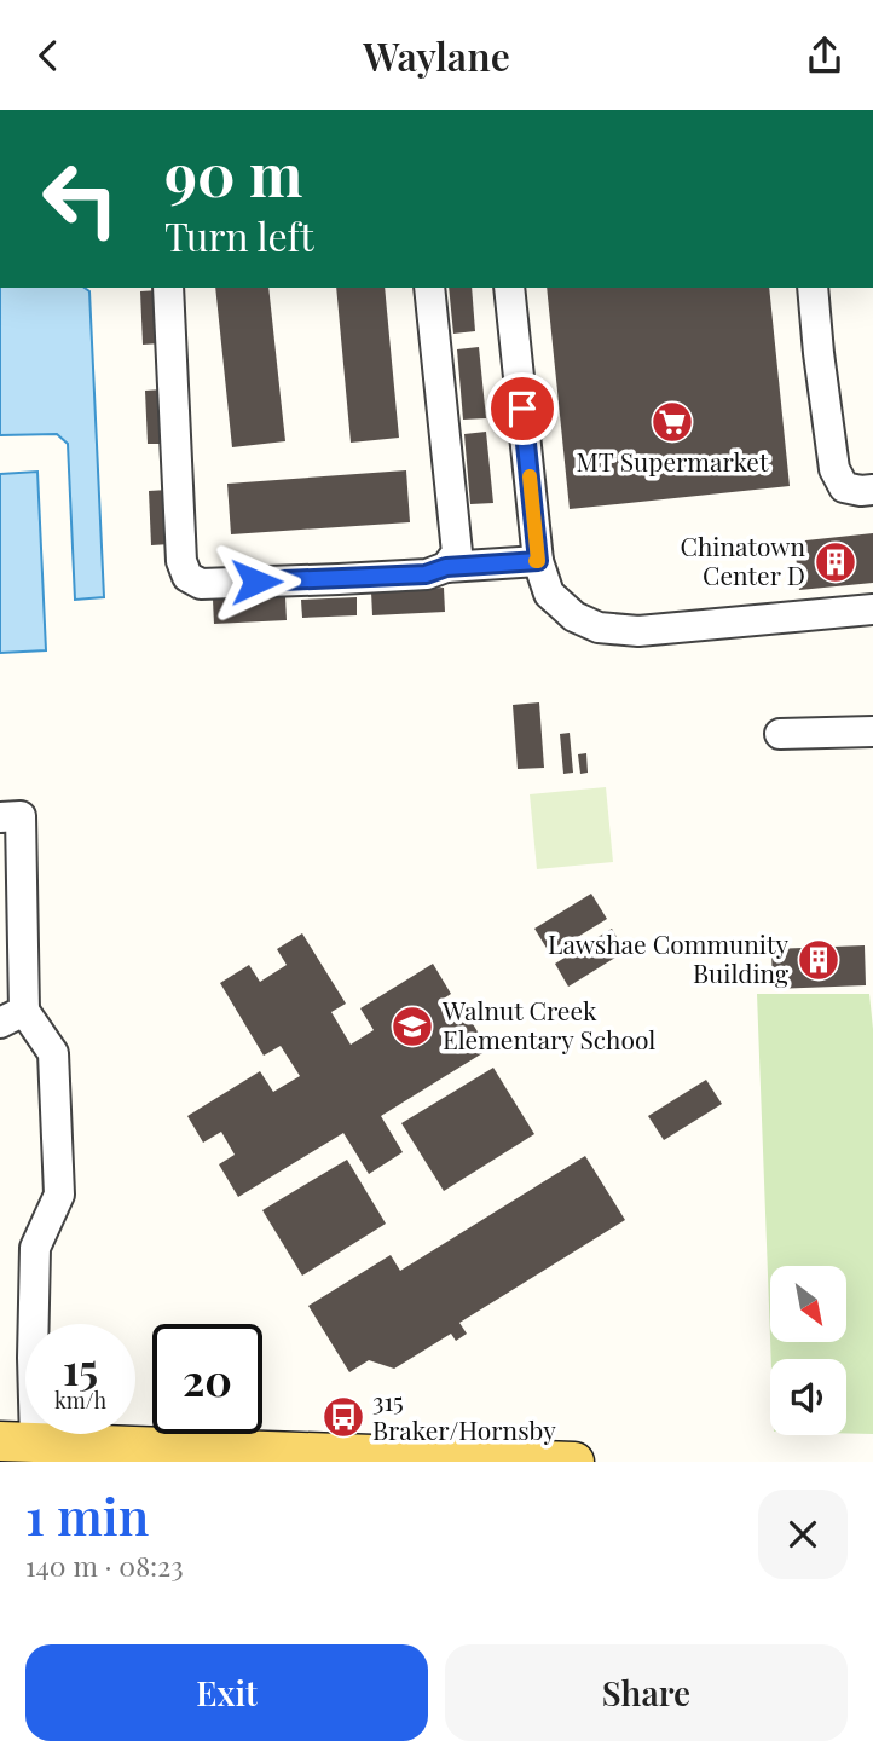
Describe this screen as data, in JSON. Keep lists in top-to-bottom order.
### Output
{
  "places": {
    "supermarket": ["MT Supermarket"],
    "building": ["Chinatown Center D", "Lawshae Community Building"],
    "school or university": ["Walnut Creek Elementary School"],
    "bus stop": ["315 Braker/Hornsby"]
  },
  "north": "bottom right",
  "page": {
    "header": "Waylane",
    "turn": ["90 m", "Turn left"],
    "speed": "15 km/h",
    "limit": "20",
    "heading": ["1 min", "140 m · 08:23"],
    "buttons": ["Exit", "Share"]
  }
}
